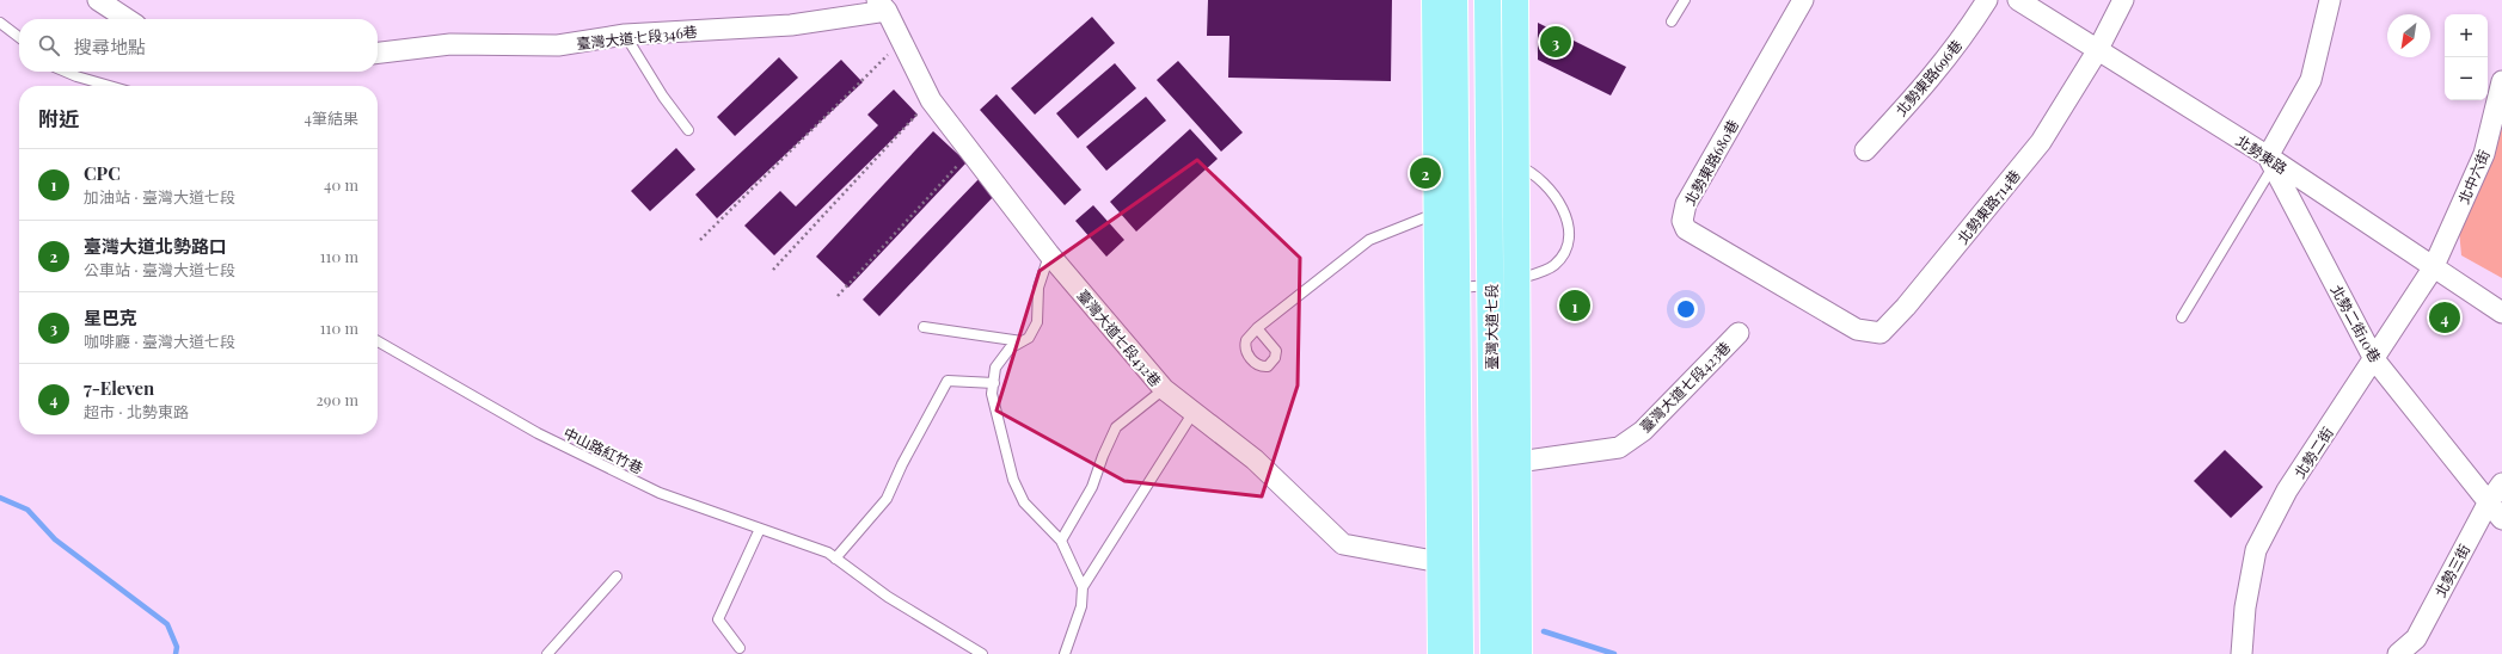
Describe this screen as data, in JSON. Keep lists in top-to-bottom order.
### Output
{
  "streets": {
    "main road": ["臺灣大道七段"],
    "street": [
      "臺灣大道七段346巷",
      "北勢東路696巷",
      "北勢東路",
      "北勢東路680巷",
      "北中六街",
      "北勢東路714巷",
      "北勢二街10巷",
      "臺灣大道七段432巷",
      "臺灣大道七段423巷",
      "北勢二街",
      "北勢三街"
    ],
    "lane": ["中山路紅竹巷"]
  },
  "crossings": [
    ["臺灣大道七段346巷", "臺灣大道七段432巷"],
    ["北勢東路", "北中六街"],
    ["北勢東路", "北勢東路714巷"],
    ["北勢東路", "北勢二街10巷"],
    ["北勢東路", "北勢二街"],
    ["北勢東路680巷", "北勢東路714巷"],
    ["北中六街", "北勢二街"],
    ["北勢二街10巷", "北勢二街"],
    ["北勢二街10巷", "北勢三街"],
    ["臺灣大道七段", "臺灣大道七段423巷"]
  ],
  "north": "bottom left",
  "page": {
    "map_buttons": ["+", "−"],
    "search": "搜尋地點",
    "pins": [
      "3",
      "2",
      "1",
      "4"
    ],
    "heading": ["附近", "4筆結果"],
    "list": [
      {
        "mark": "1",
        "name": "CPC",
        "note": "加油站 · 臺灣大道七段",
        "value": "40 m"
      },
      {
        "mark": "2",
        "name": "臺灣大道北勢路口",
        "note": "公車站 · 臺灣大道七段",
        "value": "110 m"
      },
      {
        "mark": "3",
        "name": "星巴克",
        "note": "咖啡廳 · 臺灣大道七段",
        "value": "110 m"
      },
      {
        "mark": "4",
        "name": "7-Eleven",
        "note": "超市 · 北勢東路",
        "value": "290 m"
      }
    ]
  }
}
